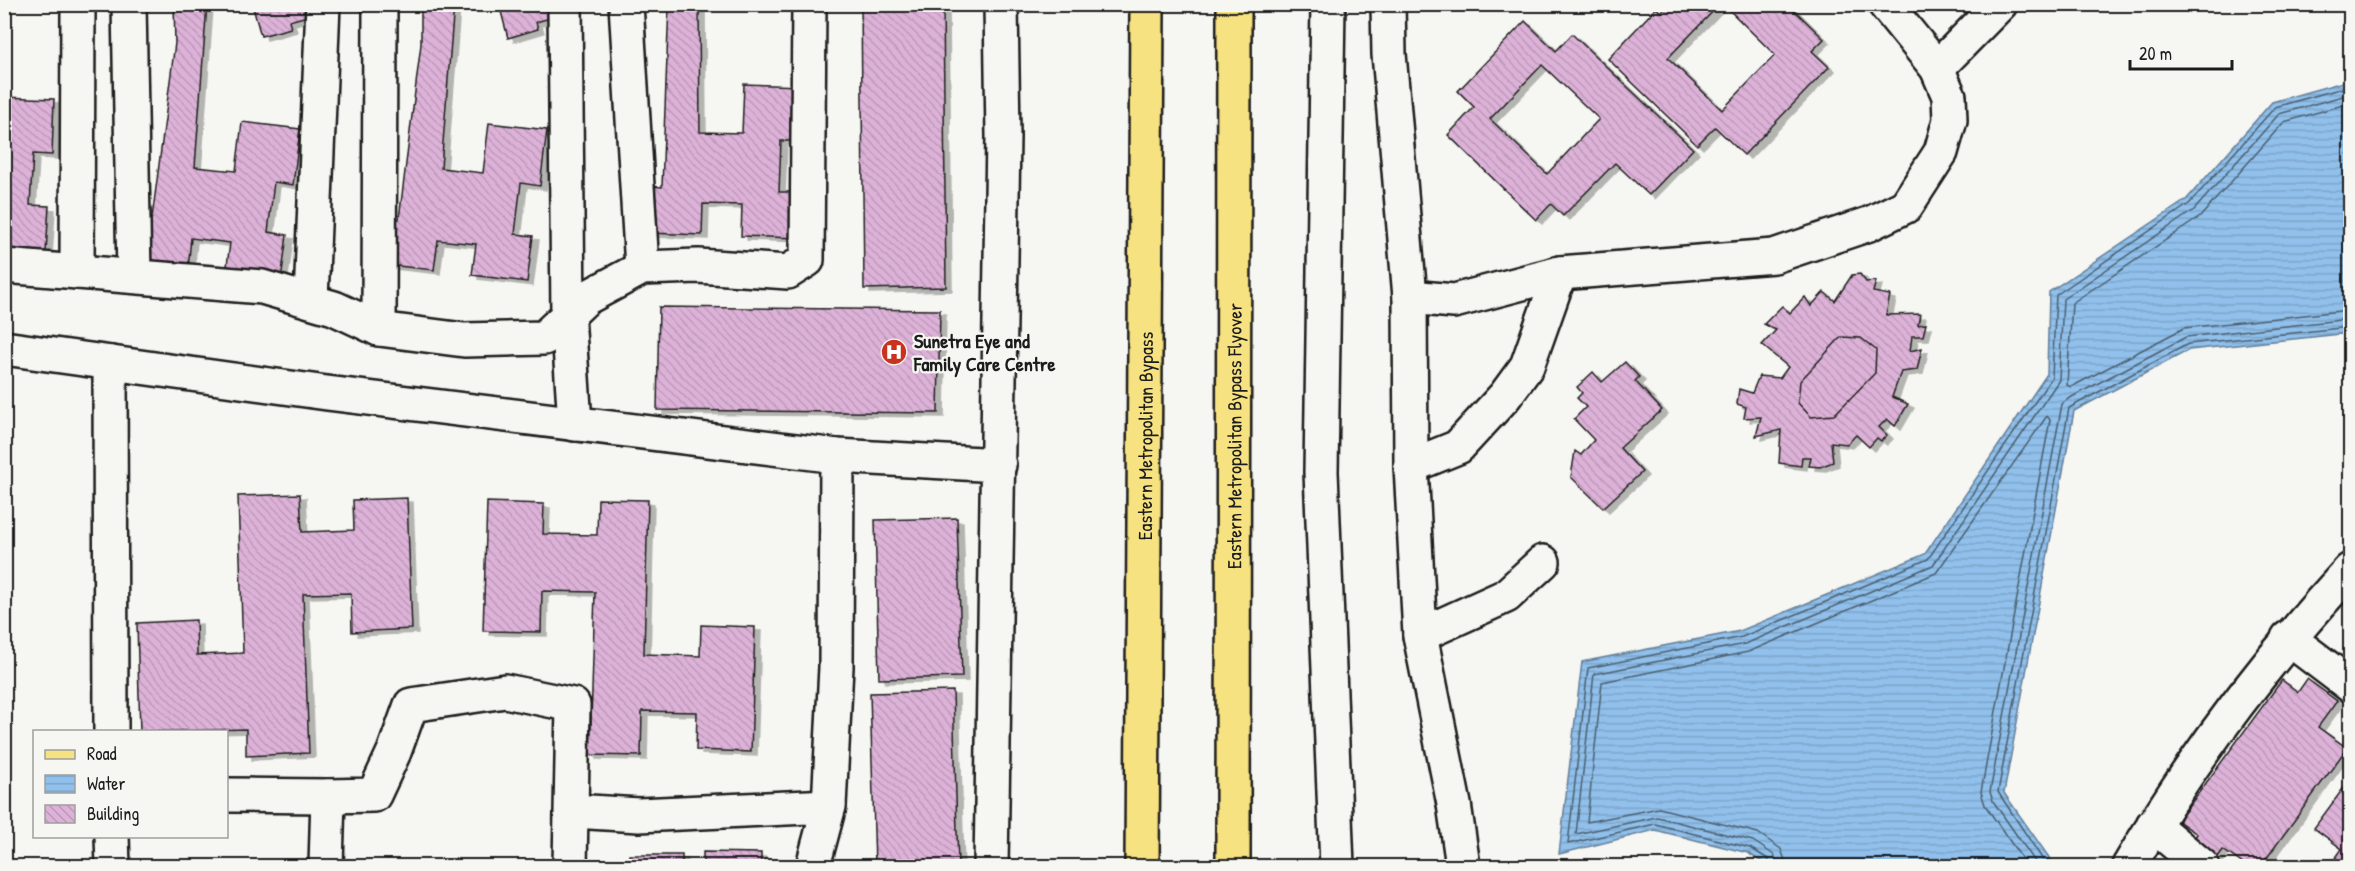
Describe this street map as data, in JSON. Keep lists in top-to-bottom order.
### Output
{
  "streets": {
    "main road": ["Eastern Metropolitan Bypass", "Eastern Metropolitan Bypass Flyover"]
  },
  "places": {
    "hospital": ["Sunetra Eye and Family Care Centre"]
  },
  "legend": ["Road", "Water", "Building"],
  "scale_bar": "20 m"
}
